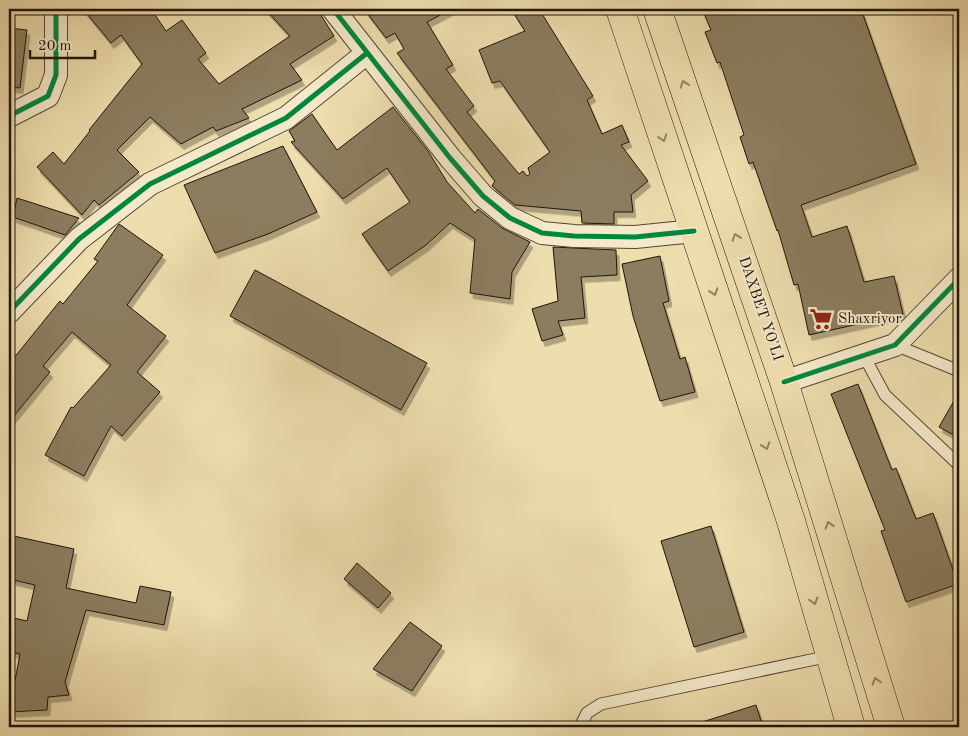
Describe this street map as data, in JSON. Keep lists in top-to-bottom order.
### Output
{
  "streets": {
    "main road": ["DAXBET YO'LI"]
  },
  "places": {
    "supermarket": ["Shaxriyor"]
  },
  "scale_bar": "20 m"
}
